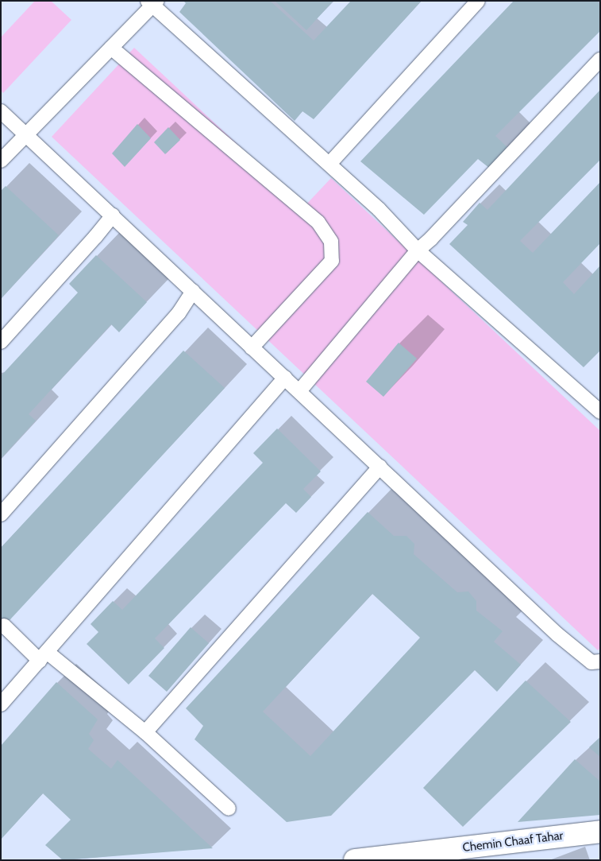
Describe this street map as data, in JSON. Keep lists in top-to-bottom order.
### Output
{
  "streets": {
    "street": ["Chemin Chaaf Tahar"]
  }
}
